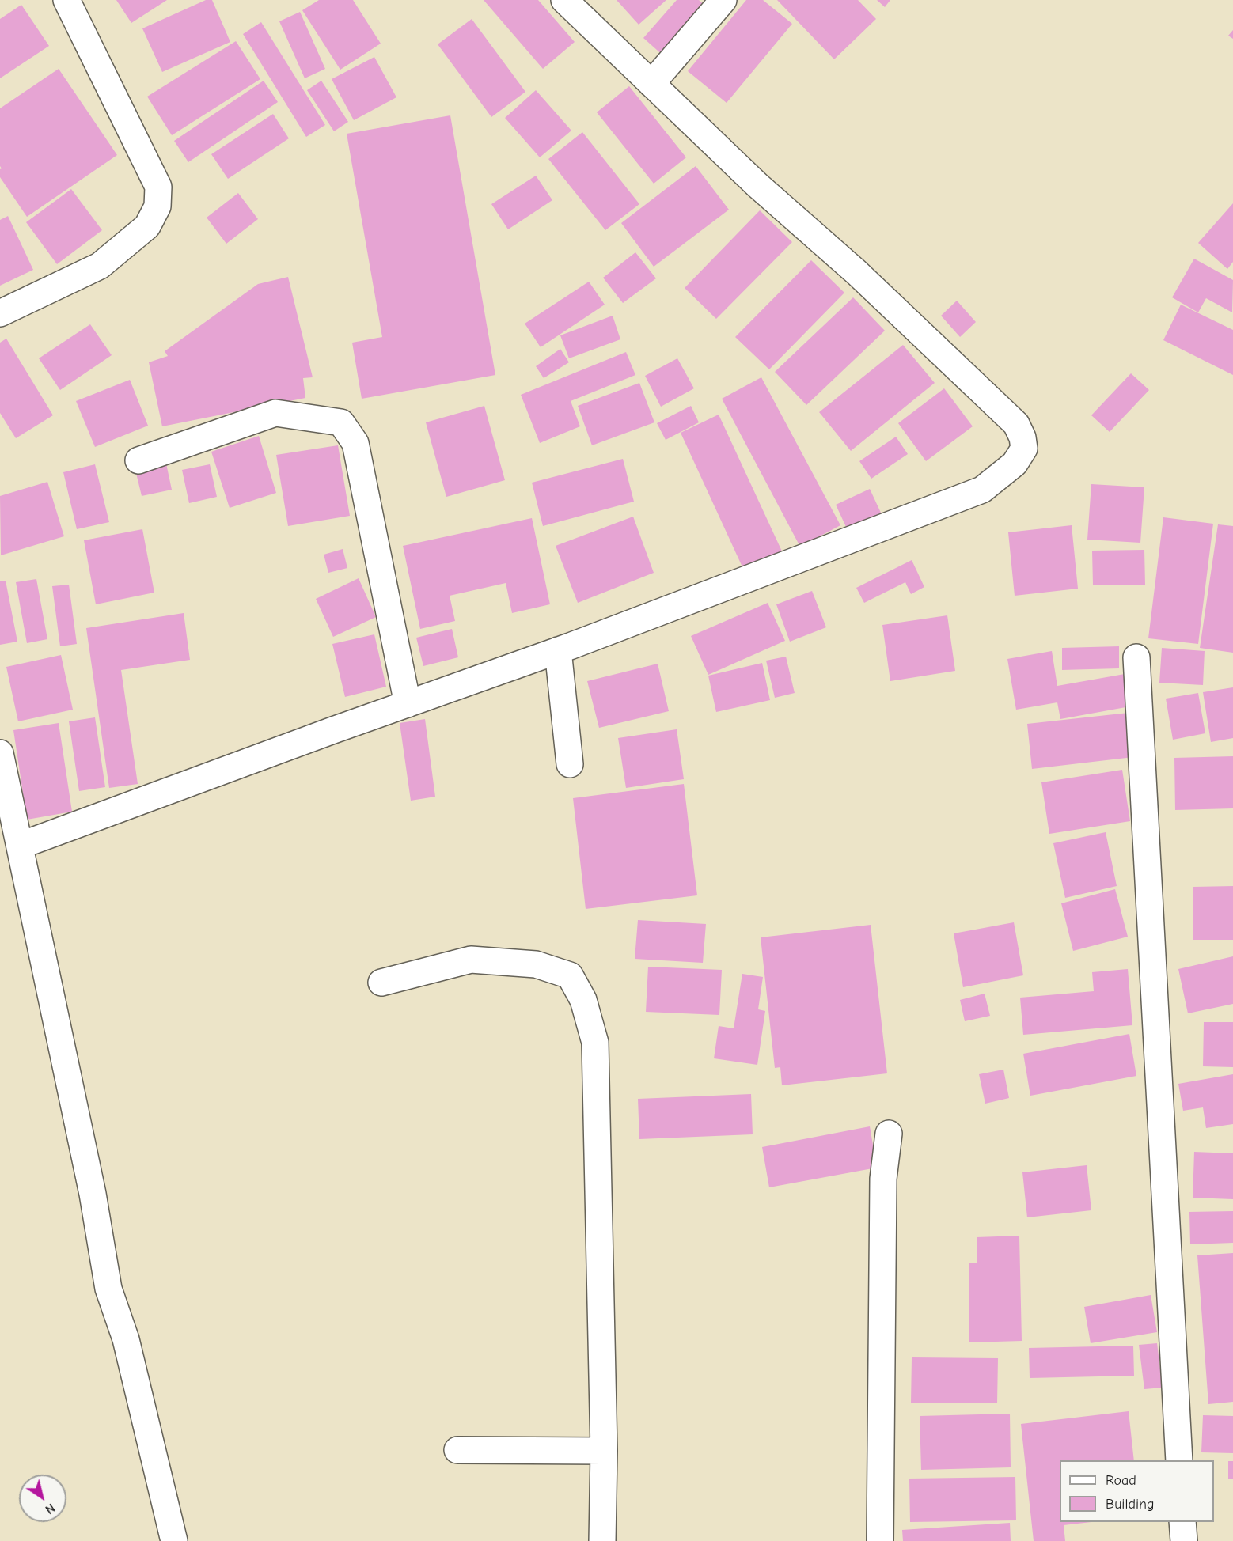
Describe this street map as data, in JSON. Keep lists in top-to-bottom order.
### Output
{
  "legend": ["Road", "Building"],
  "north": "bottom right"
}
